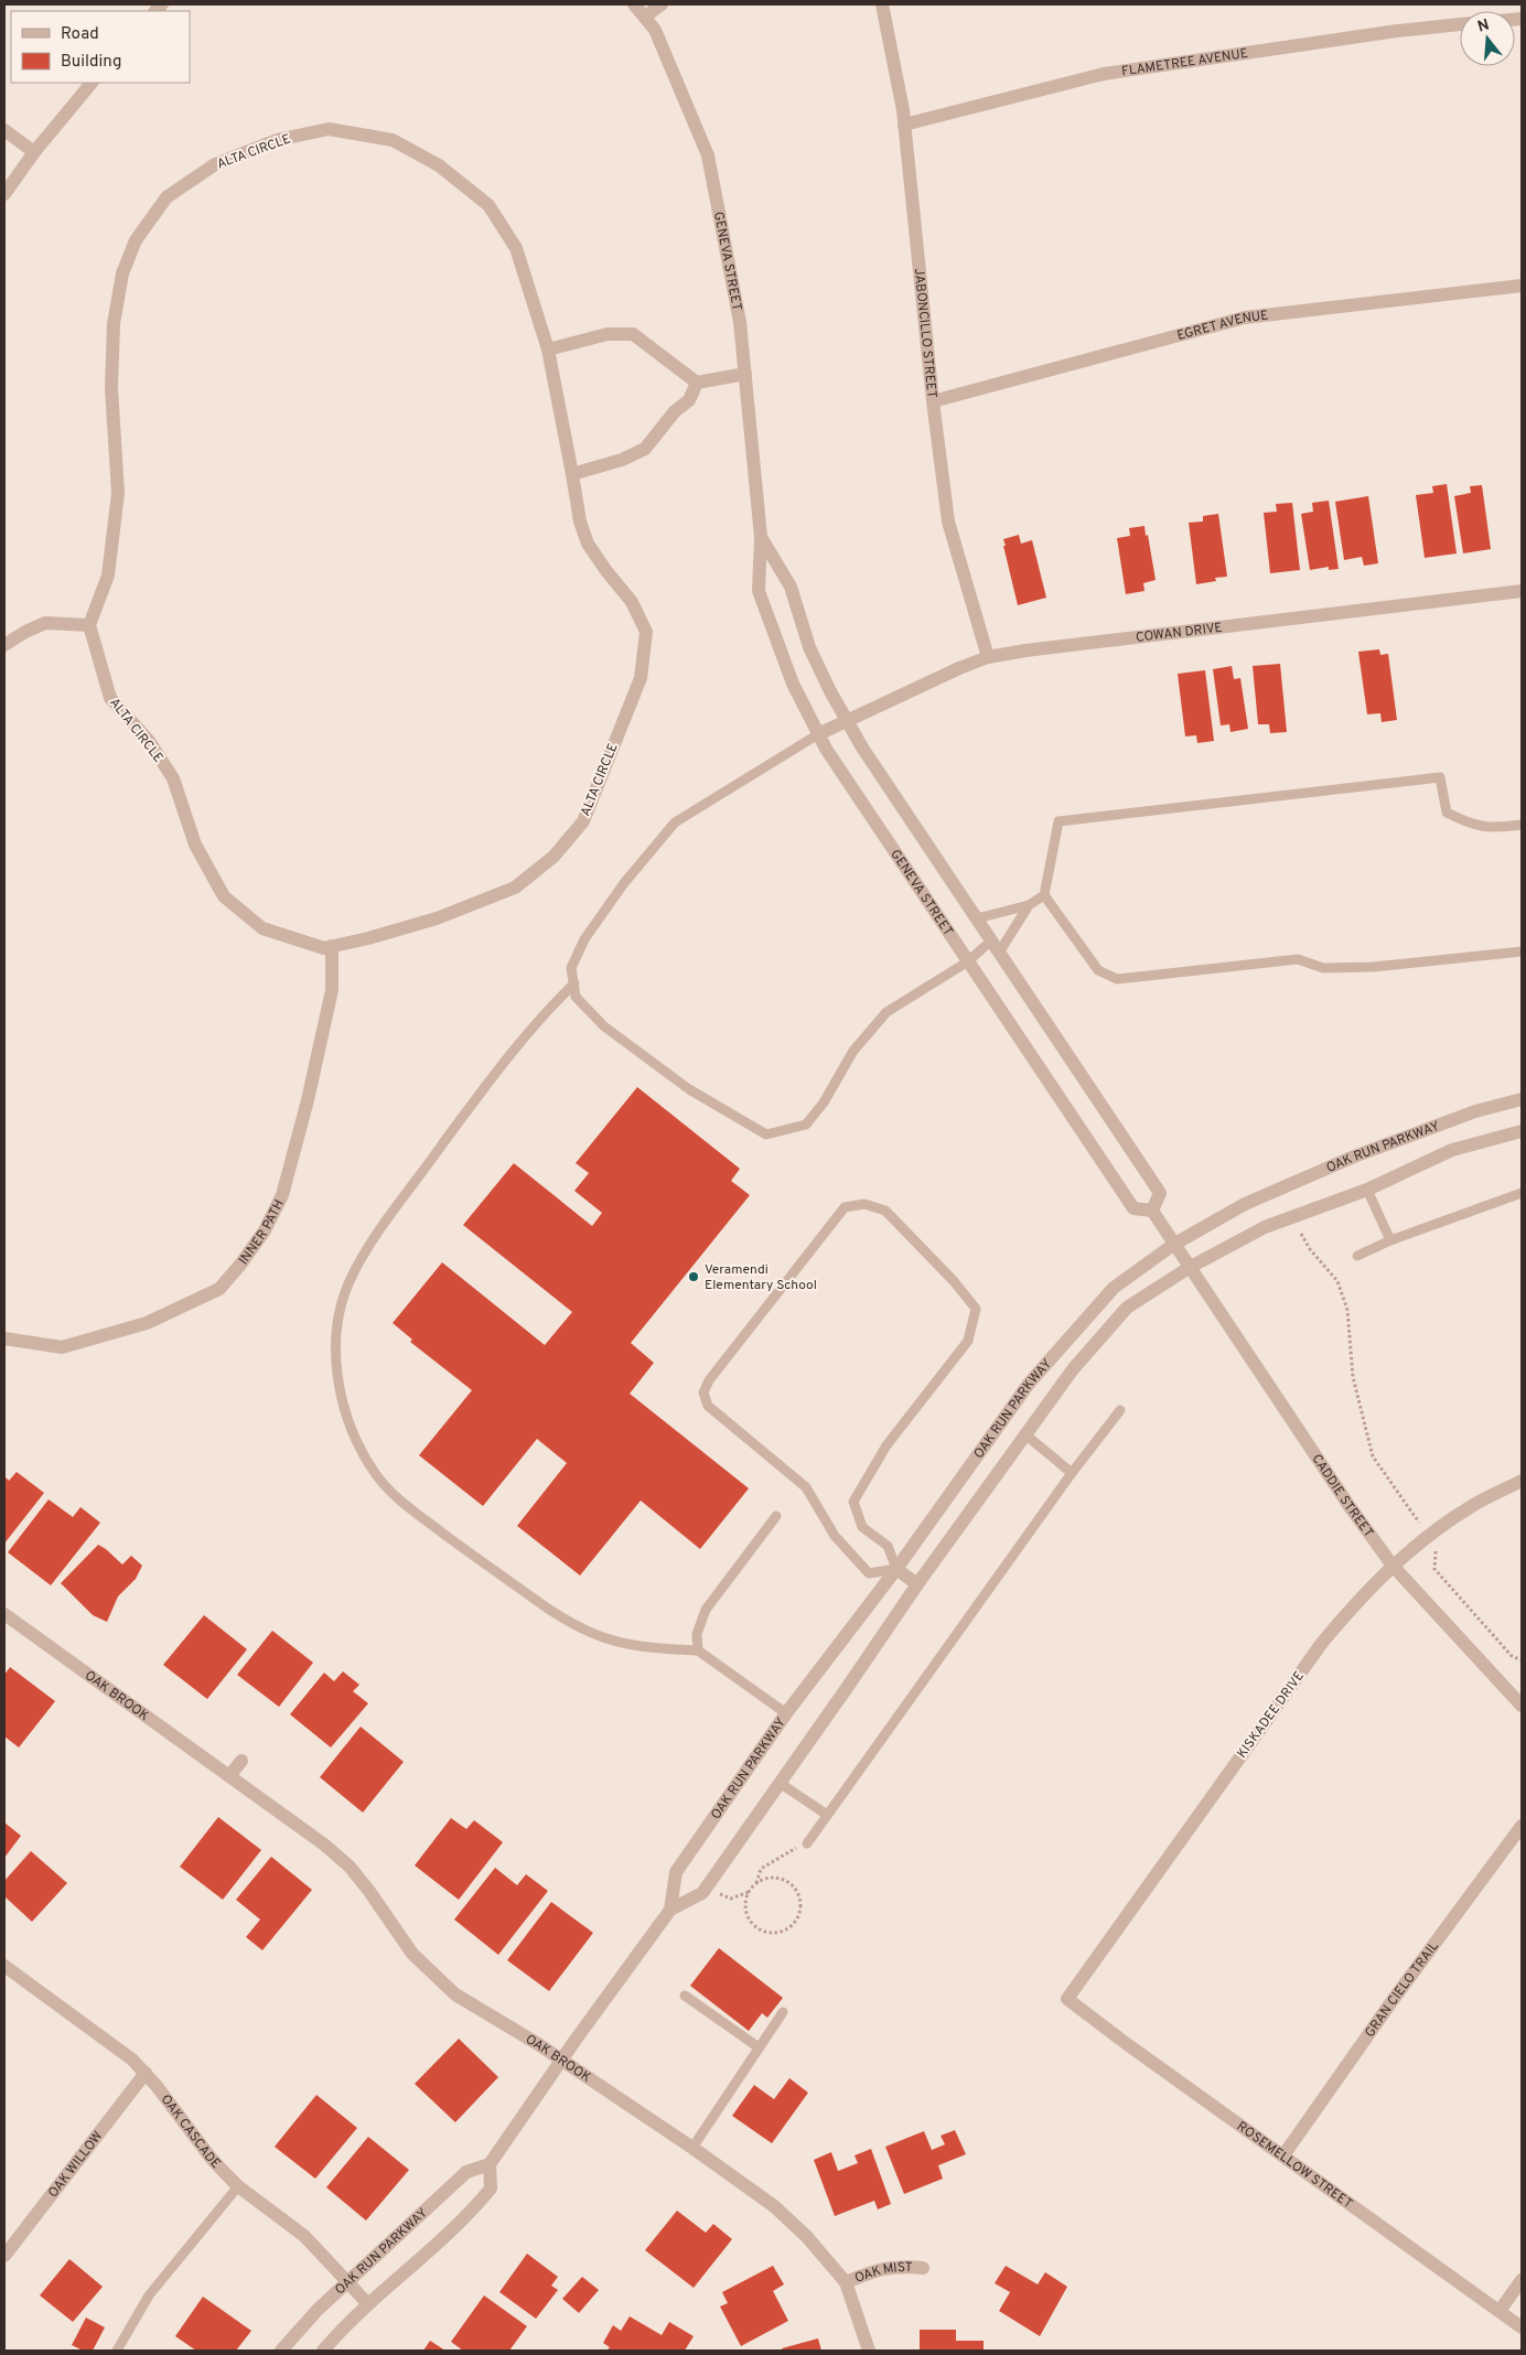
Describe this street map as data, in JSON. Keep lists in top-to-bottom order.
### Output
{
  "streets": {
    "street": [
      "FLAMETREE AVENUE",
      "ALTA CIRCLE",
      "GENEVA STREET",
      "EGRET AVENUE",
      "JABONCILLO STREET",
      "COWAN DRIVE",
      "OAK RUN PARKWAY",
      "INNER PATH",
      "CADDIE STREET",
      "OAK BROOK",
      "KISKADEE DRIVE",
      "GRAN CIELO TRAIL",
      "OAK CASCADE",
      "ROSEMELLOW STREET",
      "OAK WILLOW",
      "OAK MIST"
    ]
  },
  "crossings": [
    ["FLAMETREE AVENUE", "JABONCILLO STREET"],
    ["ALTA CIRCLE", "INNER PATH"],
    ["GENEVA STREET", "COWAN DRIVE"],
    ["EGRET AVENUE", "JABONCILLO STREET"],
    ["JABONCILLO STREET", "COWAN DRIVE"],
    ["OAK RUN PARKWAY", "CADDIE STREET"],
    ["OAK RUN PARKWAY", "OAK BROOK"],
    ["OAK RUN PARKWAY", "OAK CASCADE"],
    ["CADDIE STREET", "KISKADEE DRIVE"],
    ["OAK BROOK", "OAK MIST"],
    ["KISKADEE DRIVE", "ROSEMELLOW STREET"],
    ["GRAN CIELO TRAIL", "ROSEMELLOW STREET"],
    ["OAK CASCADE", "OAK WILLOW"]
  ],
  "places": ["Veramendi Elementary School"],
  "legend": ["Road", "Building"],
  "north": "top"
}
